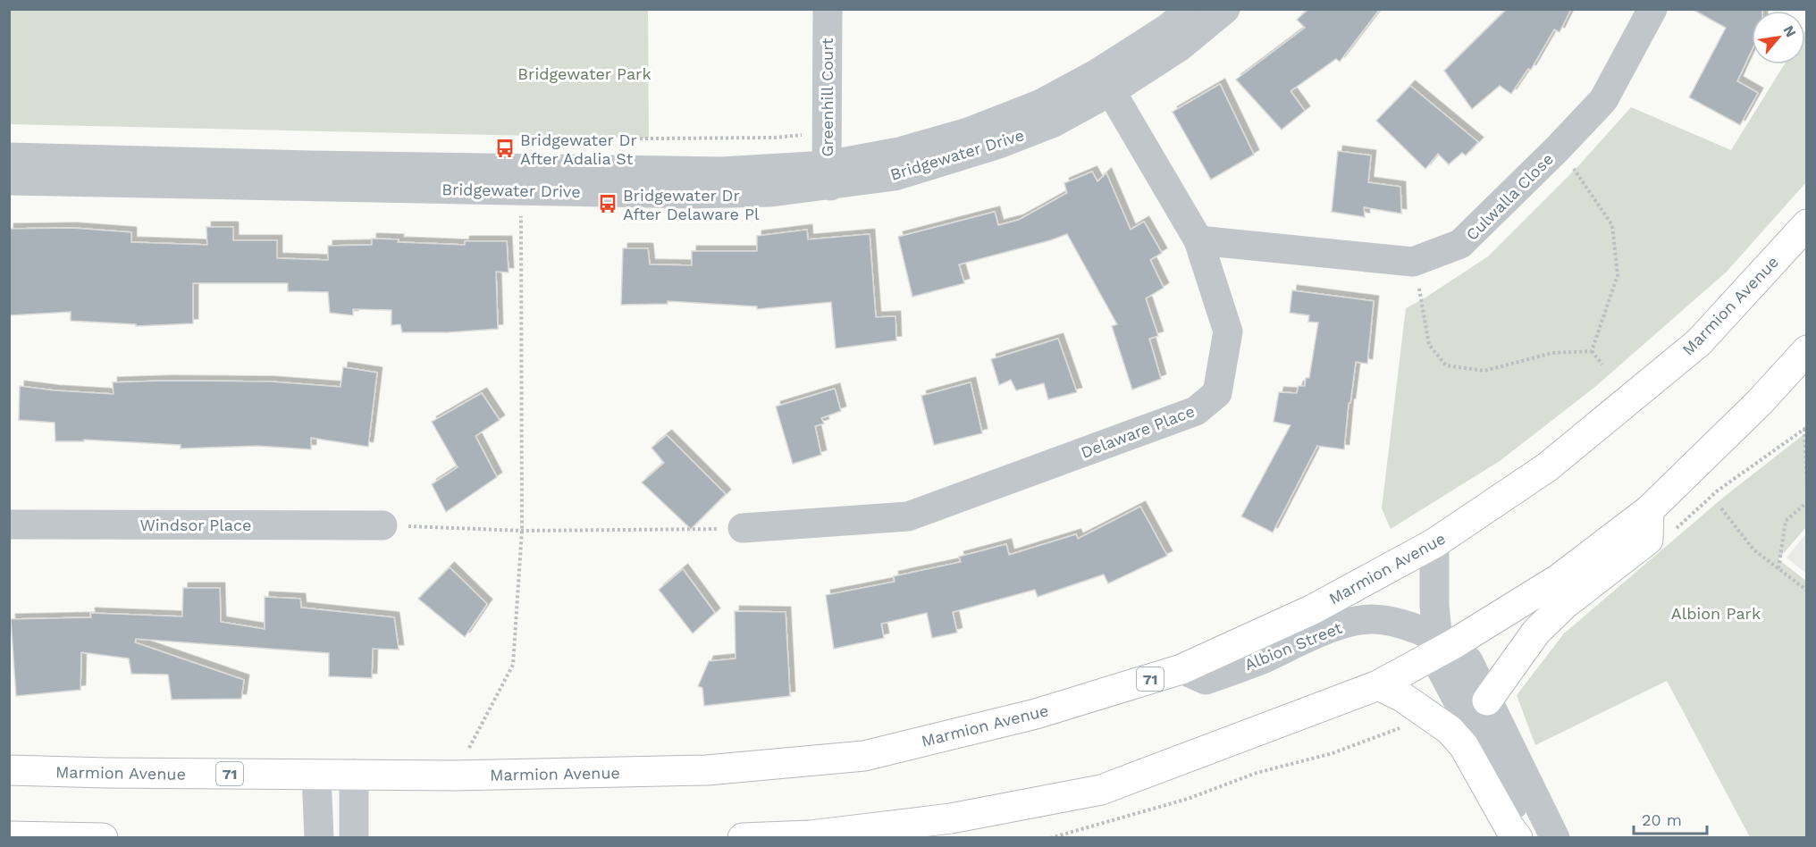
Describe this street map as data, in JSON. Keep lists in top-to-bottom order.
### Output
{
  "streets": {
    "highway": ["Marmion Avenue", "71"],
    "street": [
      "Greenhill Court",
      "Bridgewater Drive",
      "Culwalla Close",
      "Delaware Place",
      "Windsor Place",
      "Albion Street"
    ]
  },
  "crossings": [
    ["Greenhill Court", "Bridgewater Drive"],
    ["Bridgewater Drive", "Delaware Place"],
    ["Culwalla Close", "Delaware Place"],
    ["Marmion Avenue", "Albion Street"]
  ],
  "parks": ["Bridgewater Park", "Albion Park"],
  "places": {
    "bus stop": ["Bridgewater Dr After Adalia St", "Bridgewater Dr After Delaware Pl"]
  },
  "scale_bar": "20 m",
  "north": "top right"
}
